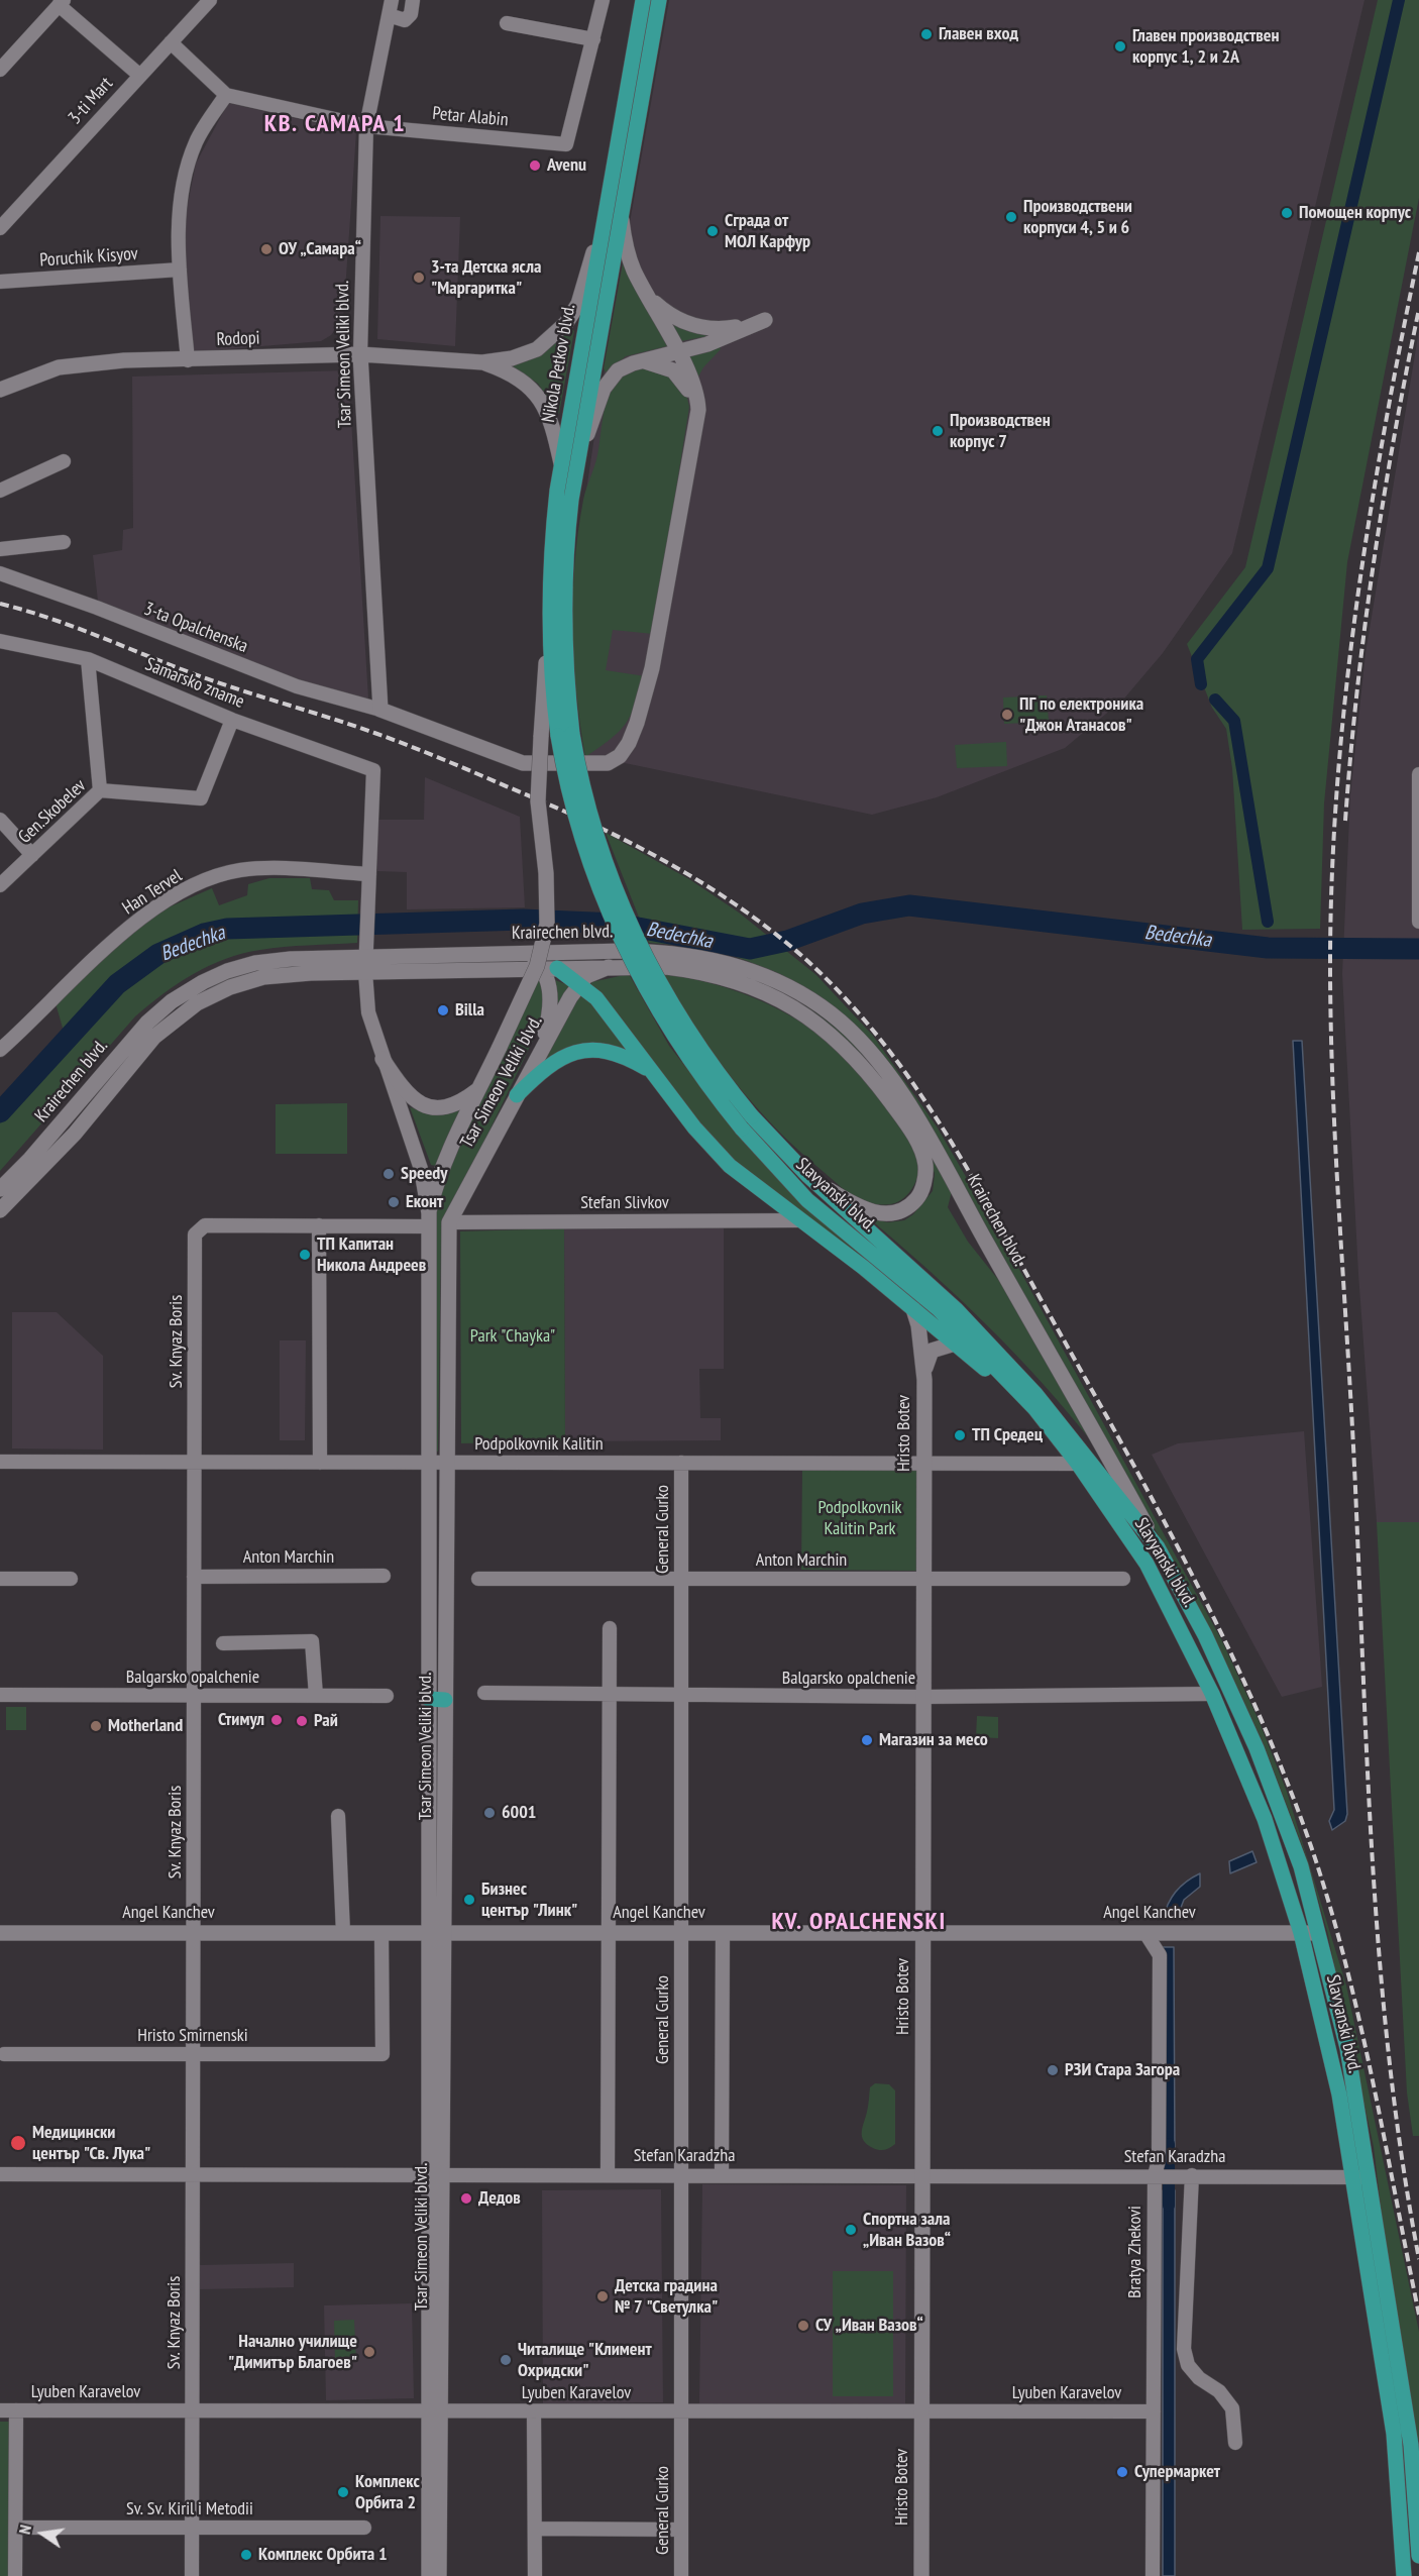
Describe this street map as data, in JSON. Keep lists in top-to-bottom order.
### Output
{
  "streets": {
    "main road": [
      "Rodopi",
      "Tsar Simeon Veliki blvd.",
      "Nikola Petkov blvd.",
      "Krairechen blvd.",
      "Slavyanski blvd.",
      "Hristo Botev",
      "Angel Kanchev"
    ],
    "street": [
      "3-ti Mart",
      "Petar Alabin",
      "Poruchik Kisyov",
      "3-ta Opalchenska",
      "Samarsko zname",
      "Gen.Skobelev",
      "Han Tervel",
      "Stefan Slivkov",
      "Sv. Knyaz Boris",
      "Podpolkovnik Kalitin",
      "General Gurko",
      "Anton Marchin",
      "Balgarsko opalchenie",
      "Hristo Smirnenski",
      "Stefan Karadzha",
      "Bratya Zhekovi",
      "Lyuben Karavelov",
      "Sv. Sv. Kiril i Metodii"
    ]
  },
  "crossings": [
    ["Petar Alabin", "Tsar Simeon Veliki blvd."],
    ["Rodopi", "Tsar Simeon Veliki blvd."],
    ["Rodopi", "Nikola Petkov blvd."],
    ["Tsar Simeon Veliki blvd.", "Nikola Petkov blvd."],
    ["Tsar Simeon Veliki blvd.", "3-ta Opalchenska"],
    ["Tsar Simeon Veliki blvd.", "Samarsko zname"],
    ["Tsar Simeon Veliki blvd.", "Han Tervel"],
    ["Tsar Simeon Veliki blvd.", "Krairechen blvd."],
    ["Tsar Simeon Veliki blvd.", "Stefan Slivkov"],
    ["Tsar Simeon Veliki blvd.", "Podpolkovnik Kalitin"],
    ["Tsar Simeon Veliki blvd.", "Angel Kanchev"],
    ["Tsar Simeon Veliki blvd.", "Stefan Karadzha"],
    ["Tsar Simeon Veliki blvd.", "Lyuben Karavelov"],
    ["Nikola Petkov blvd.", "Slavyanski blvd."],
    ["Samarsko zname", "Gen.Skobelev"],
    ["Krairechen blvd.", "Slavyanski blvd."],
    ["Slavyanski blvd.", "Podpolkovnik Kalitin"],
    ["Slavyanski blvd.", "Balgarsko opalchenie"],
    ["Slavyanski blvd.", "Angel Kanchev"],
    ["Slavyanski blvd.", "Stefan Karadzha"],
    ["Sv. Knyaz Boris", "Podpolkovnik Kalitin"],
    ["Sv. Knyaz Boris", "Anton Marchin"],
    ["Sv. Knyaz Boris", "Balgarsko opalchenie"],
    ["Sv. Knyaz Boris", "Angel Kanchev"],
    ["Sv. Knyaz Boris", "Hristo Smirnenski"],
    ["Sv. Knyaz Boris", "Stefan Karadzha"],
    ["Sv. Knyaz Boris", "Lyuben Karavelov"],
    ["Sv. Knyaz Boris", "Sv. Sv. Kiril i Metodii"],
    ["Hristo Botev", "Podpolkovnik Kalitin"],
    ["Hristo Botev", "Anton Marchin"],
    ["Hristo Botev", "Balgarsko opalchenie"],
    ["Hristo Botev", "Angel Kanchev"],
    ["Hristo Botev", "Stefan Karadzha"],
    ["Hristo Botev", "Lyuben Karavelov"],
    ["Podpolkovnik Kalitin", "General Gurko"],
    ["General Gurko", "Anton Marchin"],
    ["General Gurko", "Balgarsko opalchenie"],
    ["General Gurko", "Angel Kanchev"],
    ["General Gurko", "Stefan Karadzha"],
    ["General Gurko", "Lyuben Karavelov"],
    ["Angel Kanchev", "Hristo Smirnenski"],
    ["Angel Kanchev", "Bratya Zhekovi"],
    ["Stefan Karadzha", "Bratya Zhekovi"],
    ["Bratya Zhekovi", "Lyuben Karavelov"]
  ],
  "districts": ["КВ. САМАРА 1", "KV. OPALCHENSKI"],
  "water": ["Bedechka"],
  "parks": ["Park \"Chayka\"", "Podpolkovnik Kalitin Park"],
  "places": [
    "Главен вход",
    "Главен производствен корпус 1, 2 и 2А",
    "Avenu",
    "Помощен корпус",
    "Производствени корпуси 4, 5 и 6",
    "Сграда от МОЛ Карфур",
    "ОУ „Самара“",
    "3-та Детска ясла \"Маргаритка\"",
    "Производствeн корпус 7",
    "ПГ по електроника \"Джон Атанасов\"",
    "Billa",
    "Speedy",
    "Еконт",
    "ТП Капитан Никола Андреев",
    "ТП Средец",
    "Стимул",
    "Рай",
    "Motherland",
    "Магазин за месо",
    "6001",
    "Бизнес център \"Линк\"",
    "РЗИ Стара Загора",
    "Медицински център \"Св. Лука\"",
    "Дедов",
    "Спортна зала „Иван Вазов“",
    "Детска градина № 7 \"Светулка\"",
    "СУ „Иван Вазов“",
    "Начално училище \"Димитър Благоев\"",
    "Читалище \"Климент Охридски\"",
    "Супермаркет",
    "Комплекс Орбита 2",
    "Комплекс Орбита 1"
  ],
  "north": "left"
}
